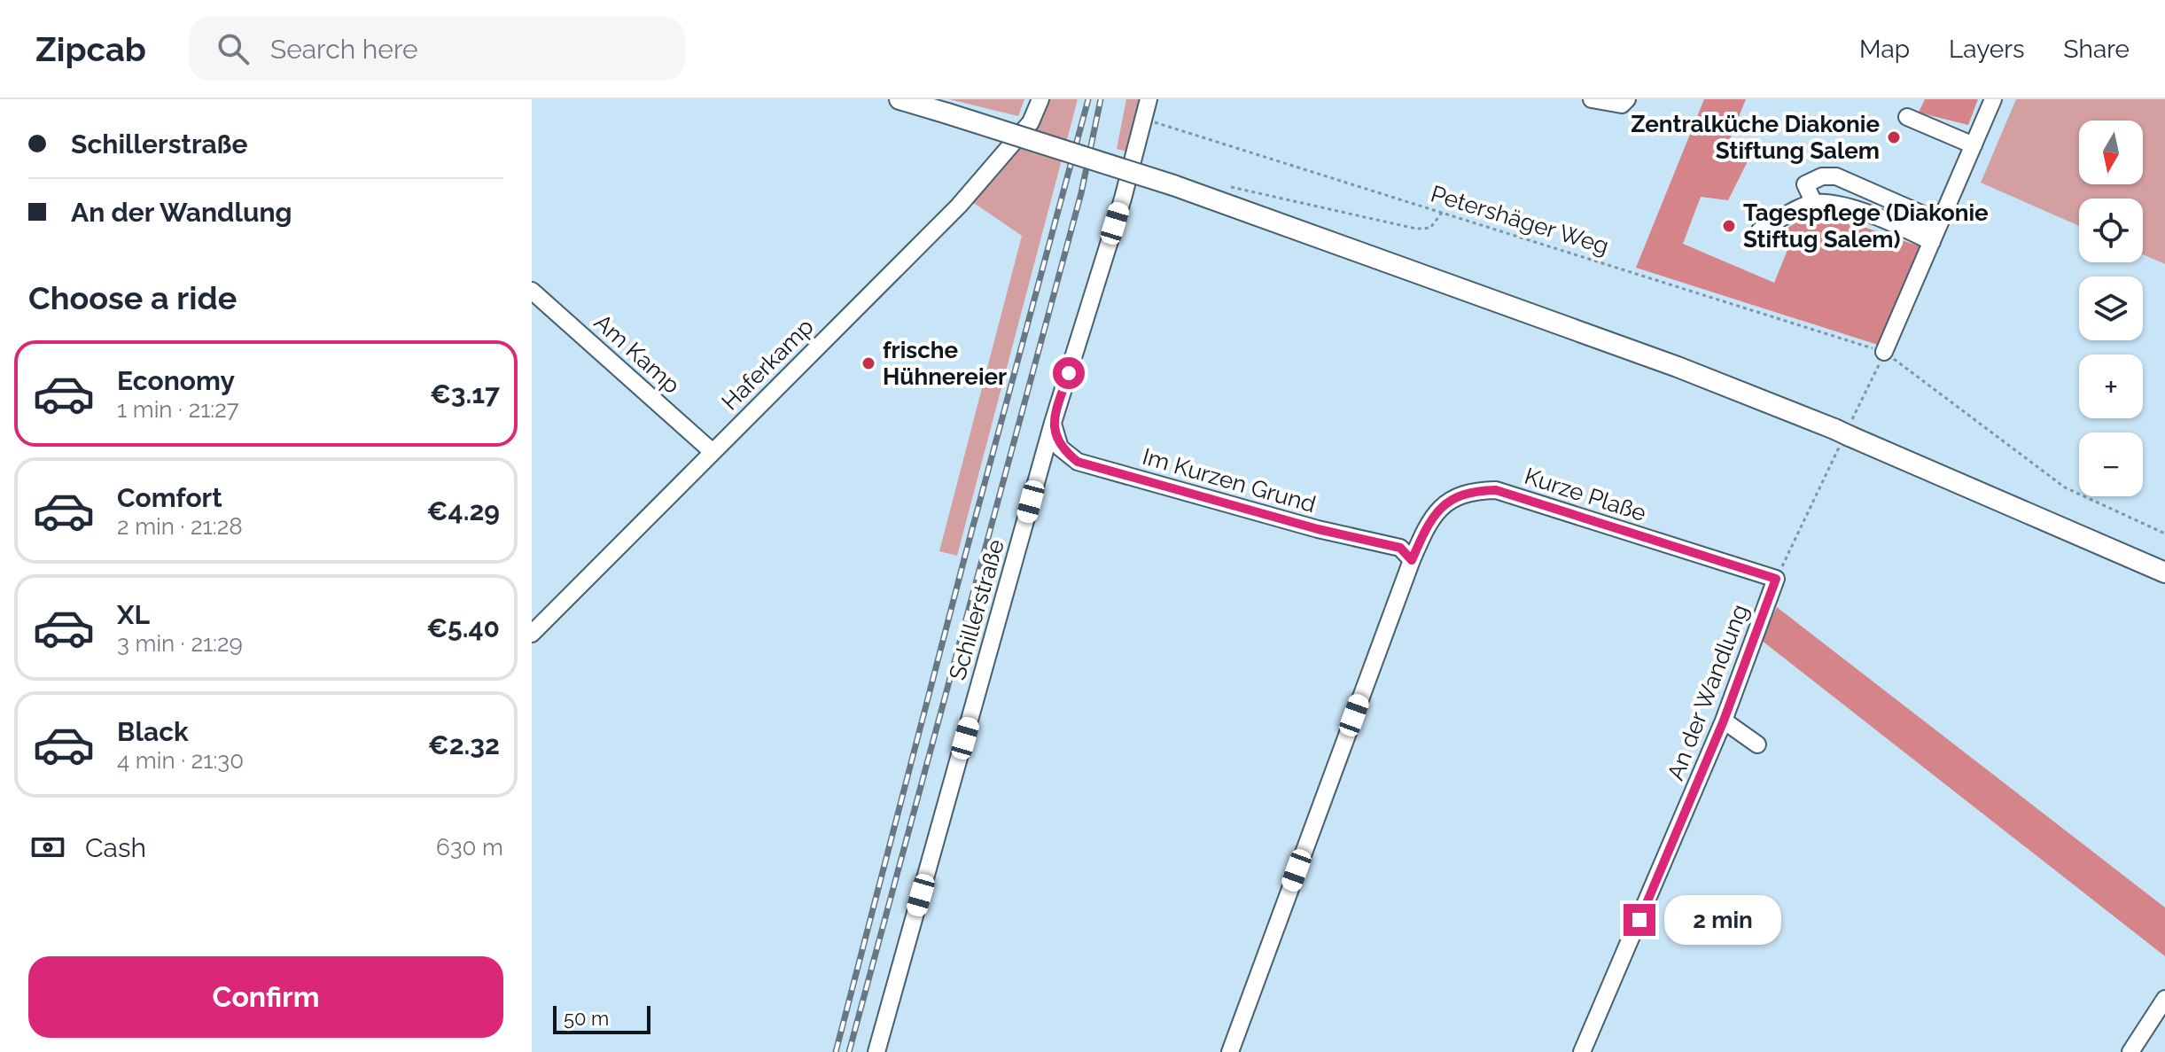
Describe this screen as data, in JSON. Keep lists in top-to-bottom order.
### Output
{
  "streets": {
    "street": [
      "Am Kamp",
      "Haferkamp",
      "Im Kurzen Grund",
      "Kurze Plaße",
      "Schillerstraße",
      "An der Wandlung"
    ],
    "path": ["Petershäger Weg"]
  },
  "crossings": [
    ["Petershäger Weg", "Schillerstraße"],
    ["Am Kamp", "Haferkamp"],
    ["Im Kurzen Grund", "Kurze Plaße"],
    ["Im Kurzen Grund", "Schillerstraße"],
    ["Kurze Plaße", "An der Wandlung"]
  ],
  "places": ["Zentralküche Diakonie Stiftung Salem", "Tagespflege (Diakonie Stiftug Salem)", "frische Hühnereier"],
  "scale_bar": "50 m",
  "north": "bottom",
  "page": {
    "header": "Zipcab",
    "search": "Search here",
    "nav": ["Map", "Layers", "Share"],
    "banner": ["Schillerstraße", "An der Wandlung"],
    "map_buttons": ["+", "−"],
    "heading": "Choose a ride",
    "list": [
      {
        "name": "Economy",
        "note": "1 min · 21:27",
        "value": "€3.17"
      },
      {
        "name": "Comfort",
        "note": "2 min · 21:28",
        "value": "€4.29"
      },
      {
        "name": "XL",
        "note": "3 min · 21:29",
        "value": "€5.40"
      },
      {
        "name": "Black",
        "note": "4 min · 21:30",
        "value": "€2.32"
      }
    ],
    "pay": ["Cash", "630 m"],
    "bubble": "2 min",
    "buttons": "Confirm",
    "scale": "50 m"
  }
}
